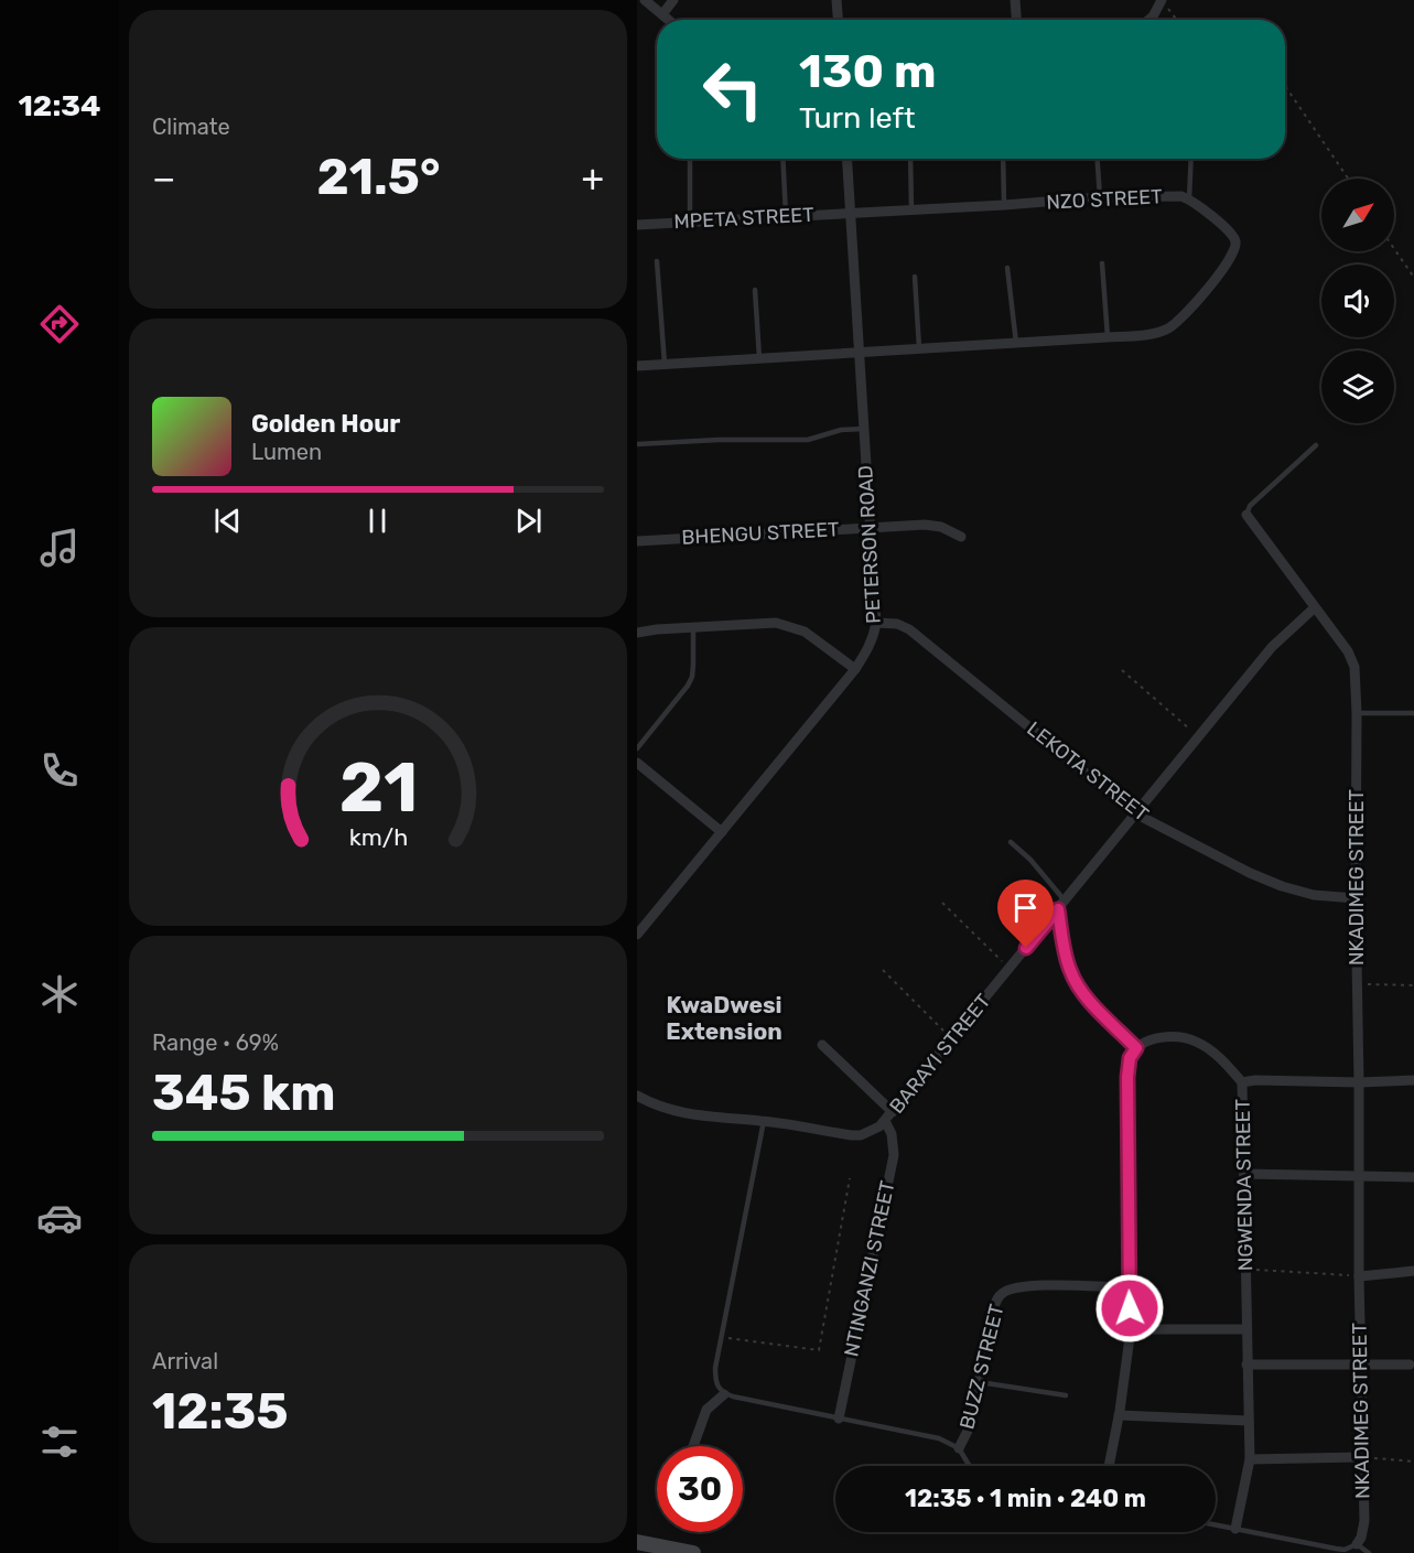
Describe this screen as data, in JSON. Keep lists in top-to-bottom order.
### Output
{
  "streets": {
    "street": [
      "NZO STREET",
      "MPETA STREET",
      "BHENGU STREET",
      "PETERSON ROAD",
      "LEKOTA STREET",
      "NKADIMEG STREET",
      "BARAYI STREET",
      "NGWENDA STREET",
      "NTINGANZI STREET",
      "BUZZ STREET"
    ]
  },
  "crossings": [
    ["NZO STREET", "MPETA STREET"],
    ["NZO STREET", "PETERSON ROAD"],
    ["MPETA STREET", "PETERSON ROAD"],
    ["BHENGU STREET", "PETERSON ROAD"],
    ["PETERSON ROAD", "LEKOTA STREET"],
    ["LEKOTA STREET", "NKADIMEG STREET"],
    ["LEKOTA STREET", "BARAYI STREET"],
    ["NKADIMEG STREET", "BARAYI STREET"],
    ["BARAYI STREET", "NTINGANZI STREET"]
  ],
  "districts": ["KwaDwesi Extension"],
  "north": "top right",
  "page": {
    "tabs": "12:34",
    "tile": [
      "Climate",
      ["Range · 69%", "345 km"],
      ["Arrival", "12:35"]
    ],
    "turn": ["130 m", "Turn left"],
    "heat": ["−", "21.5°", "+"],
    "song": ["Golden Hour", "Lumen"],
    "limit": "30",
    "trip": "12:35 · 1 min · 240 m",
    "gauge": ["21", "km/h"]
  }
}
